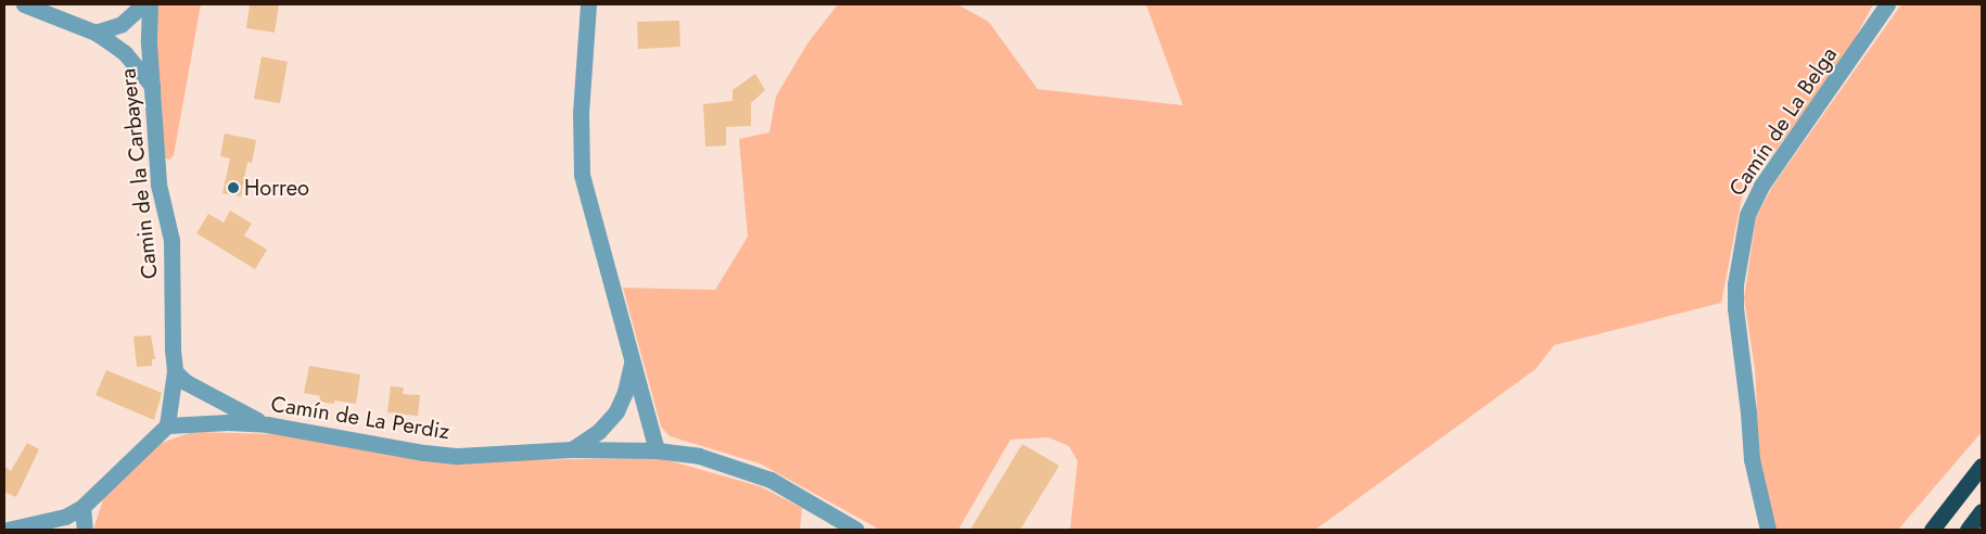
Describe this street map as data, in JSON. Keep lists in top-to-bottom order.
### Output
{
  "streets": {
    "street": ["Camín de La Belga", "Camin de la Carbayera", "Camín de La Perdiz"]
  },
  "crossings": [
    ["Camin de la Carbayera", "Camín de La Perdiz"]
  ],
  "places": ["Horreo"]
}
